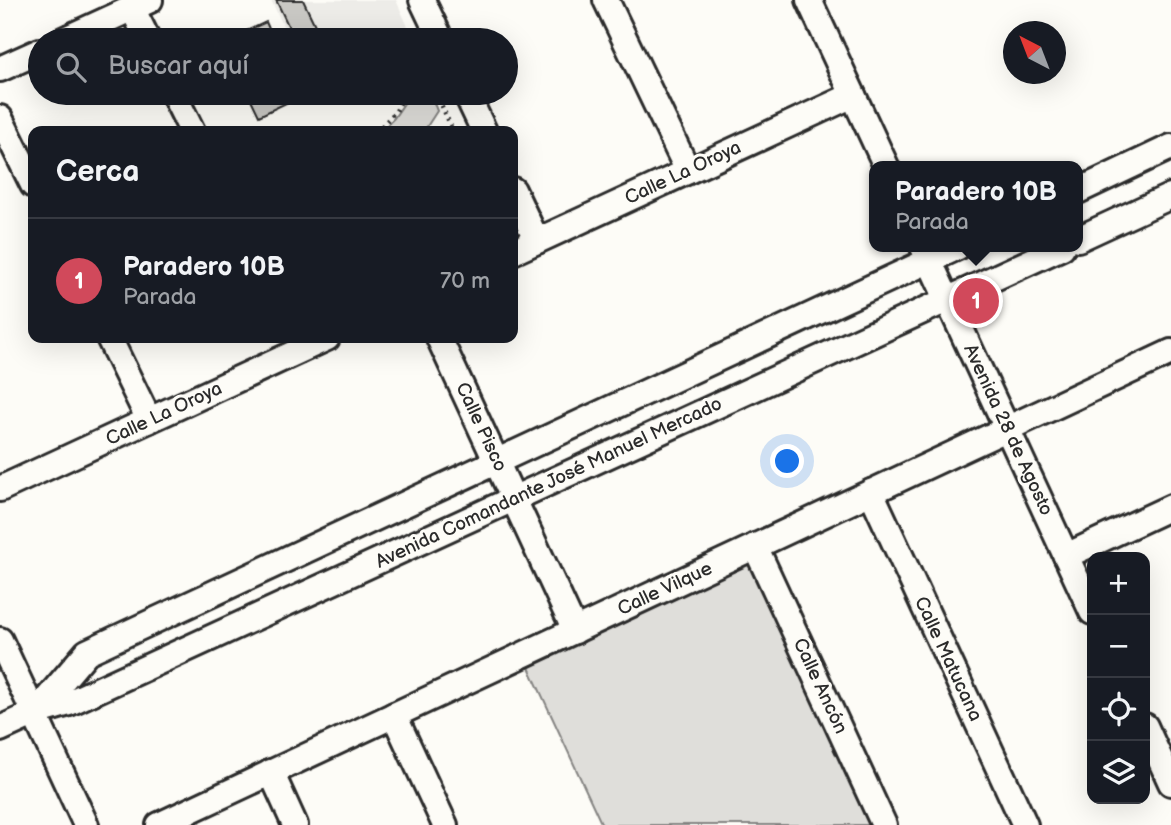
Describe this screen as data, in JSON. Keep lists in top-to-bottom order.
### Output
{
  "streets": {
    "street": [
      "Calle La Oroya",
      "Calle Pisco",
      "Avenida 28 de Agosto",
      "Avenida Comandante José Manuel Mercado",
      "Calle Vilque",
      "Calle Matucana",
      "Calle Ancón"
    ]
  },
  "crossings": [
    ["Calle Pisco", "Avenida Comandante José Manuel Mercado"],
    ["Calle Pisco", "Calle Vilque"],
    ["Avenida 28 de Agosto", "Avenida Comandante José Manuel Mercado"],
    ["Avenida 28 de Agosto", "Calle Vilque"],
    ["Calle Vilque", "Calle Matucana"],
    ["Calle Vilque", "Calle Ancón"]
  ],
  "north": "top left",
  "page": {
    "search": "Buscar aquí",
    "heading": "Cerca",
    "popup": ["Paradero 10B", "Parada"],
    "list": [
      {
        "mark": "1",
        "name": "Paradero 10B",
        "note": "Parada",
        "value": "70 m"
      }
    ],
    "pins": "1",
    "map_buttons": ["+", "−"]
  }
}
